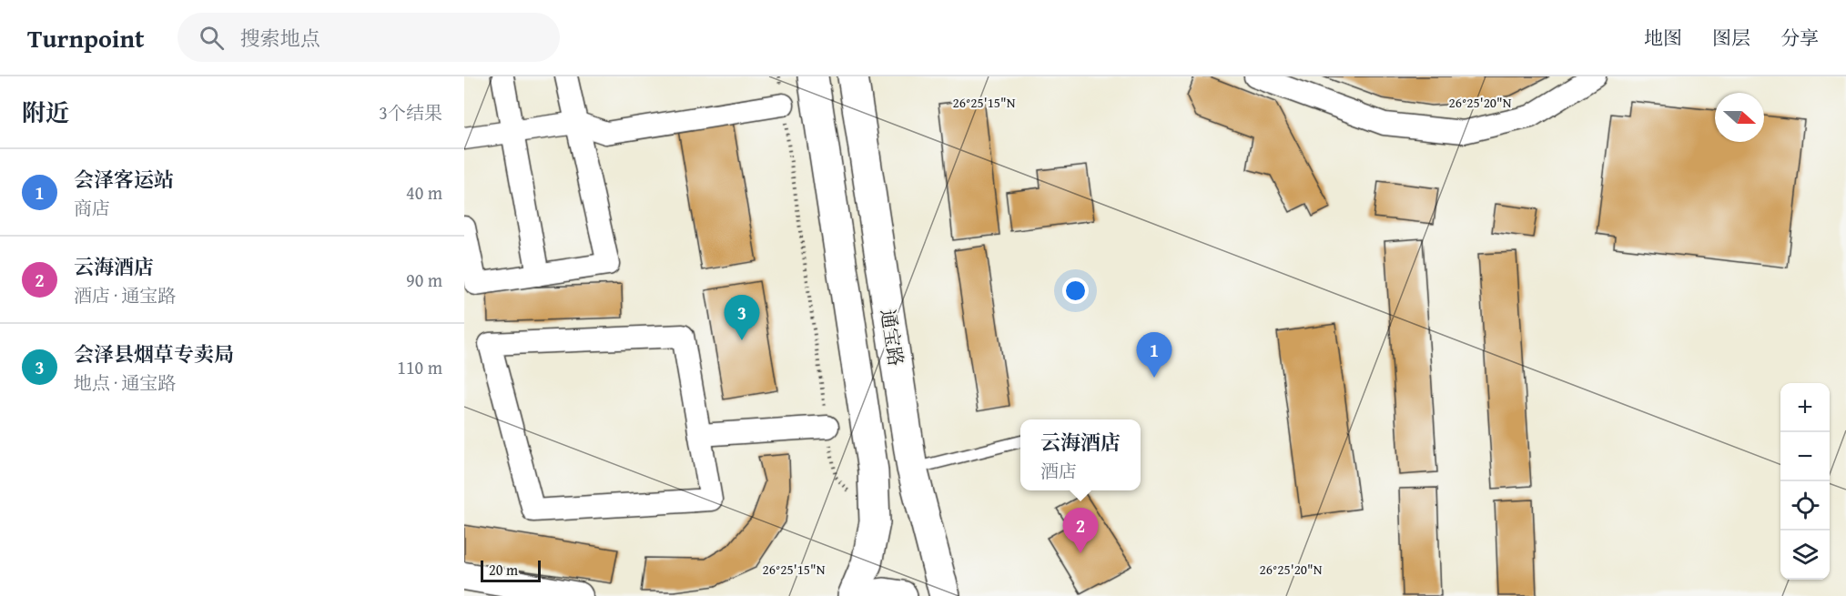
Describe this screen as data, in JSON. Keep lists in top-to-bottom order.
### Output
{
  "streets": {
    "main road": ["通宝路"]
  },
  "scale_bar": "20 m",
  "north": "right",
  "page": {
    "header": "Turnpoint",
    "search": "搜索地点",
    "nav": ["地图", "图层", "分享"],
    "heading": ["附近", "3个结果"],
    "list": [
      {
        "mark": "1",
        "name": "会泽客运站",
        "note": "商店",
        "value": "40 m"
      },
      {
        "mark": "2",
        "name": "云海酒店",
        "note": "酒店 · 通宝路",
        "value": "90 m"
      },
      {
        "mark": "3",
        "name": "会泽县烟草专卖局",
        "note": "地点 · 通宝路",
        "value": "110 m"
      }
    ],
    "pins": ["3", "1", "2"],
    "map_buttons": ["+", "−"],
    "popup": ["云海酒店", "酒店"],
    "scale": "20 m"
  },
  "coordinates": ["26°25'15\"N", "26°25'20\"N"]
}
